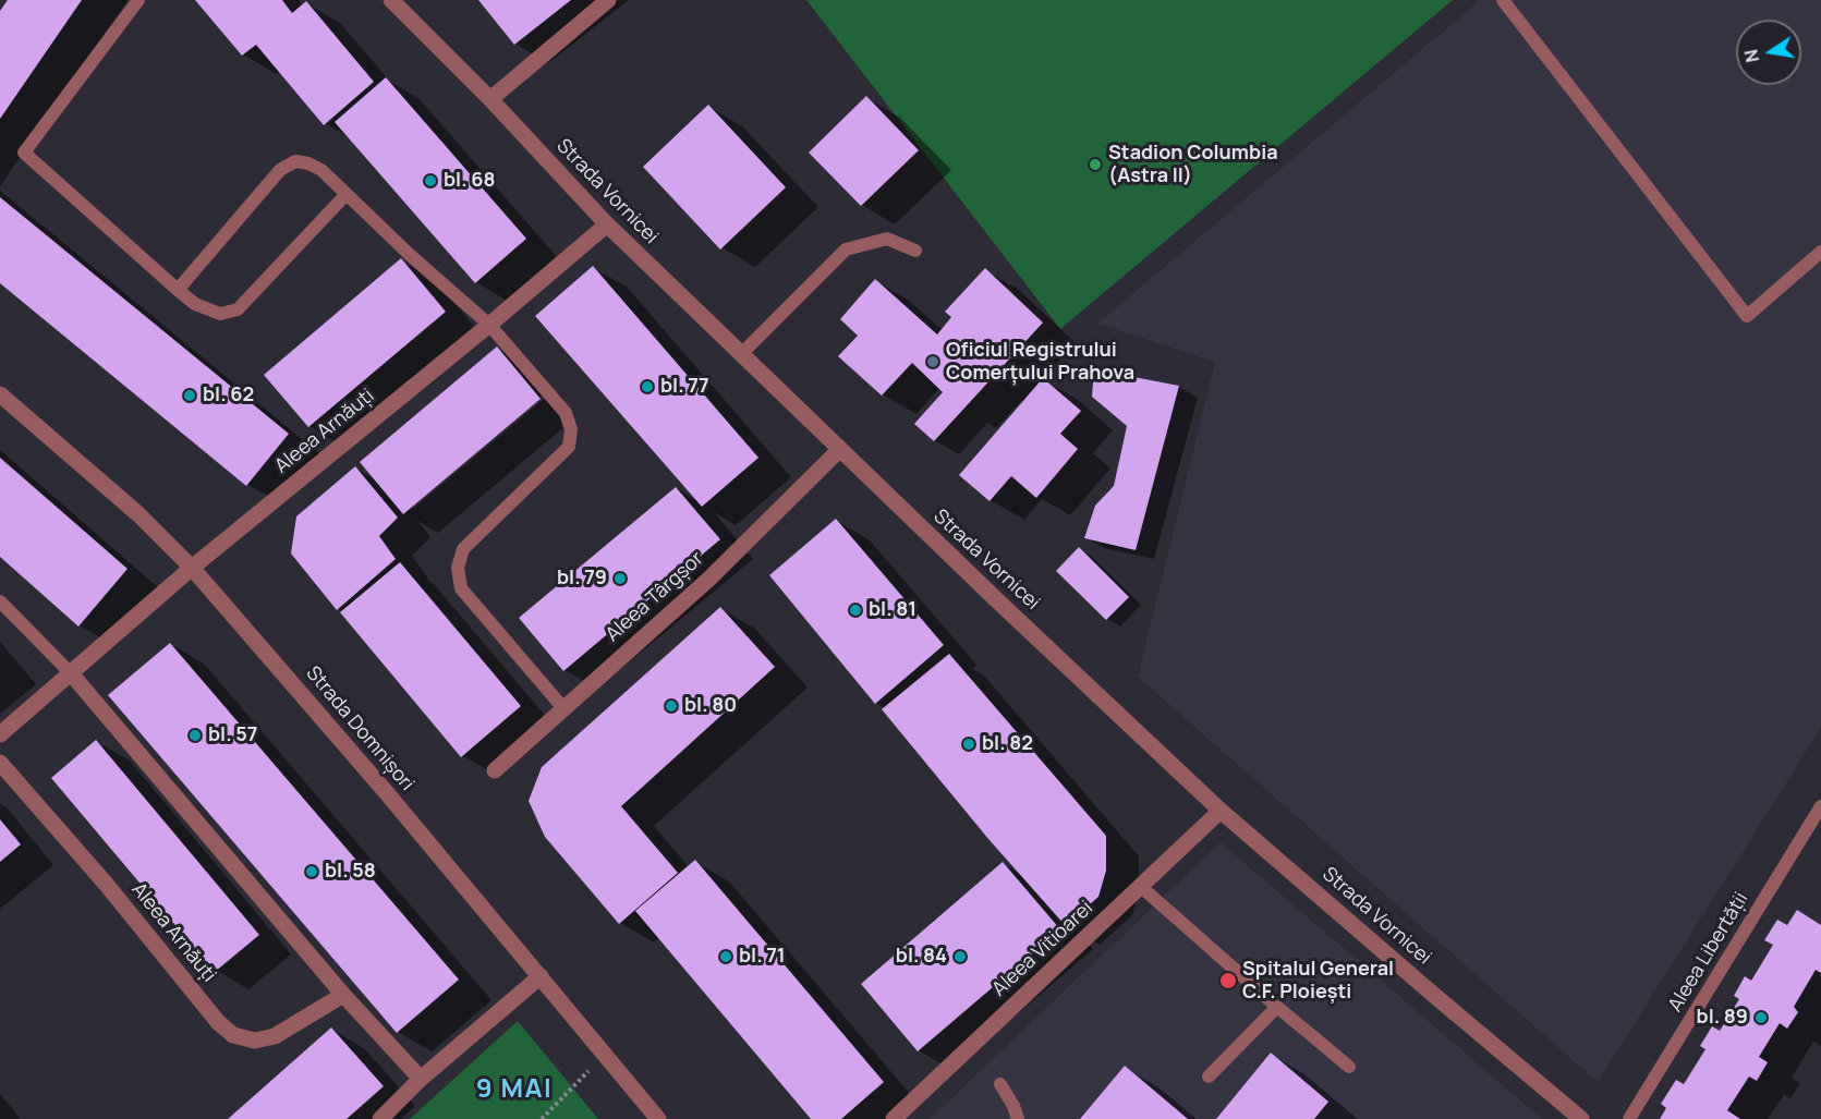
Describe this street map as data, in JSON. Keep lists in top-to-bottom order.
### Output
{
  "streets": {
    "street": [
      "Strada Vornicei",
      "Aleea Arnăuți",
      "Aleea Târgșor",
      "Strada Domnișori",
      "Aleea Vitioarei"
    ],
    "lane": ["Aleea Libertății"]
  },
  "crossings": [
    ["Strada Vornicei", "Aleea Arnăuți"],
    ["Strada Vornicei", "Aleea Târgșor"],
    ["Strada Vornicei", "Aleea Vitioarei"],
    ["Aleea Arnăuți", "Strada Domnișori"]
  ],
  "districts": ["9 MAI"],
  "places": [
    "Stadion Columbia (Astra II)",
    "bl. 68",
    "Oficiul Registrului Comerțului Prahova",
    "bl. 77",
    "bl. 62",
    "bl. 79",
    "bl. 81",
    "bl. 80",
    "bl. 57",
    "bl. 82",
    "bl. 58",
    "bl. 71",
    "bl. 84",
    "Spitalul General C.F. Ploiești",
    "bl. 89"
  ],
  "north": "left"
}
